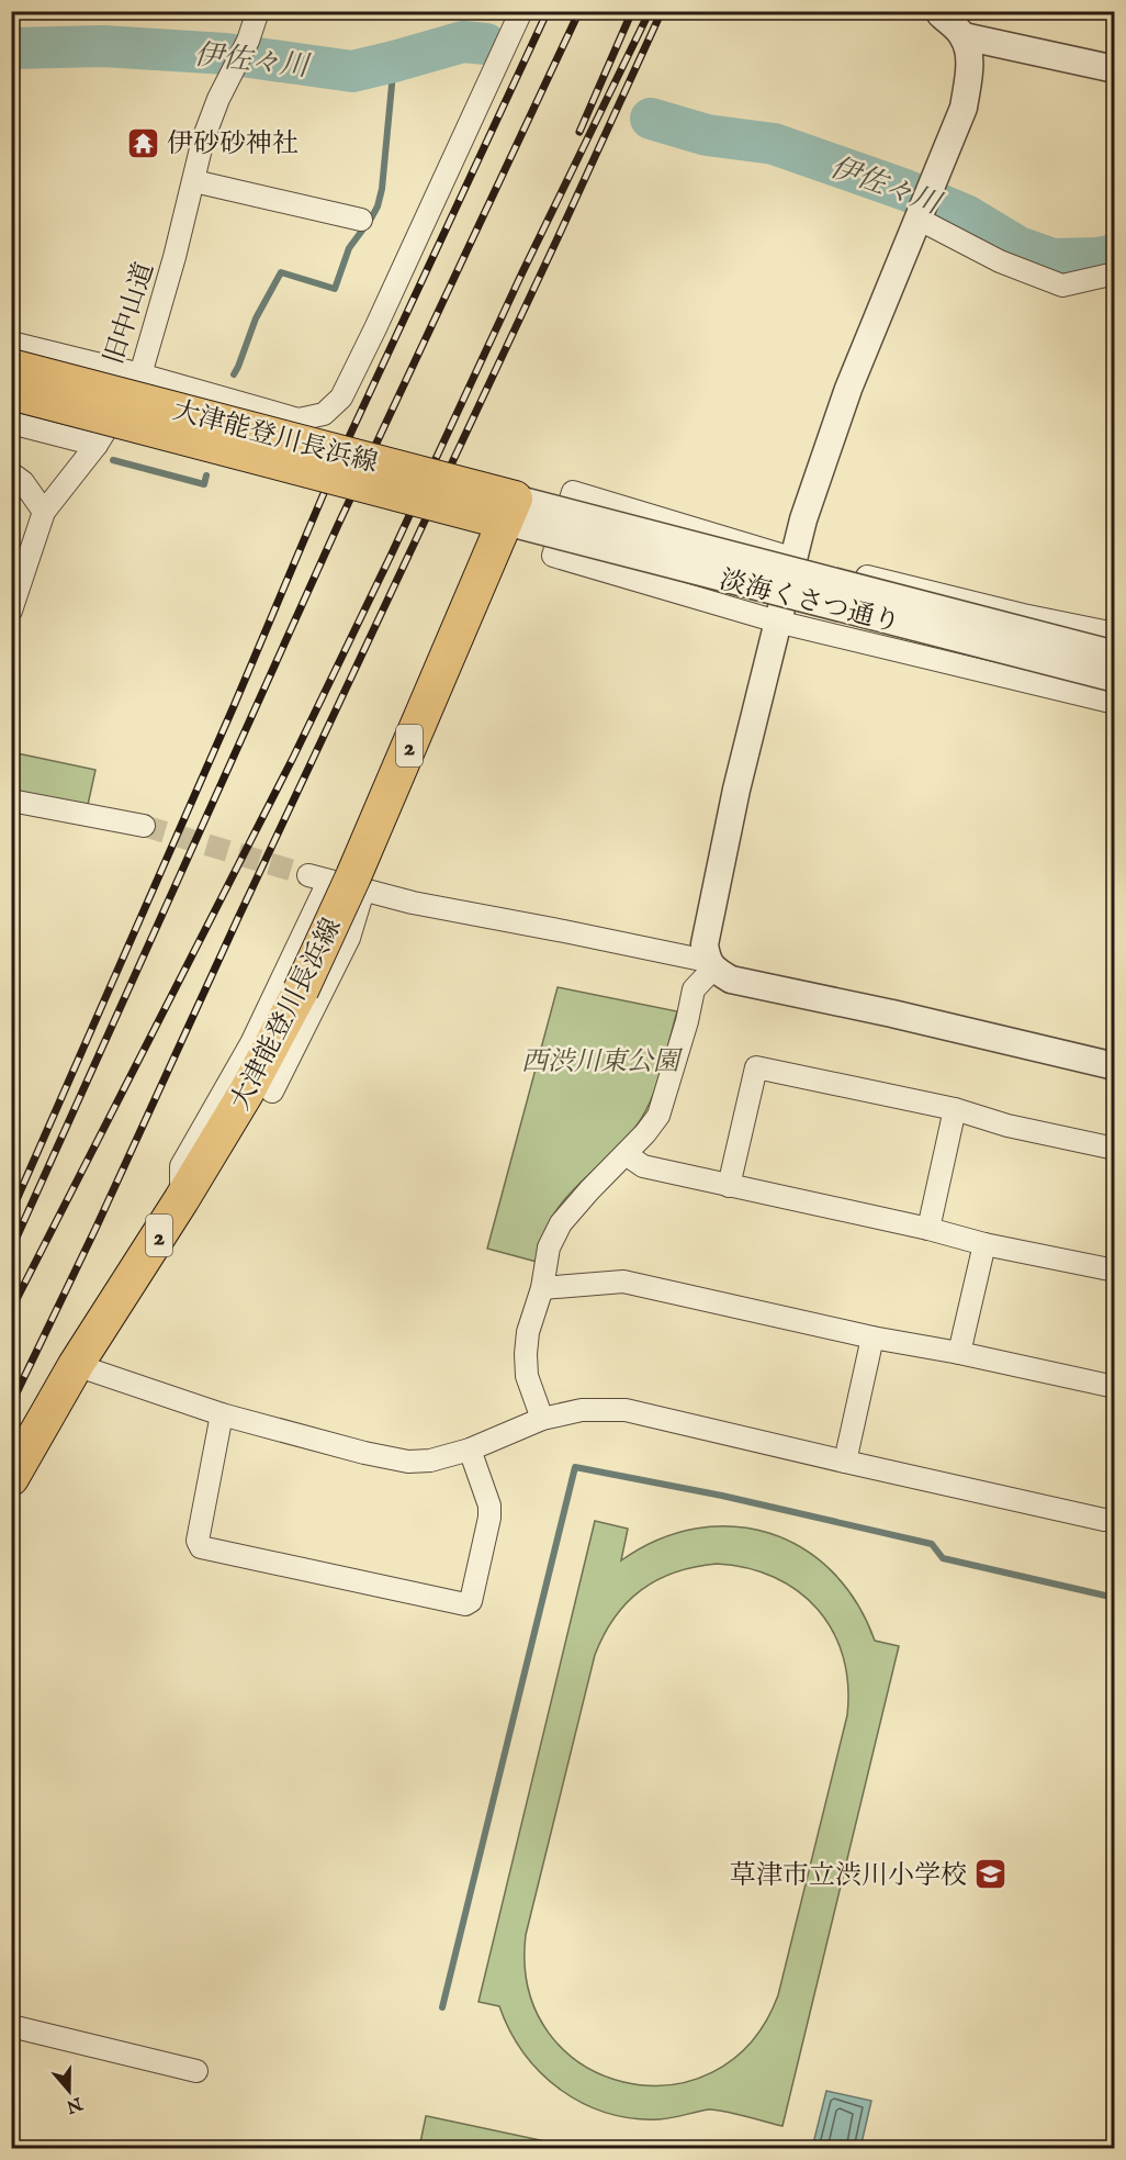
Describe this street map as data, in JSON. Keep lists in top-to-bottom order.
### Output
{
  "streets": {
    "main road": ["大津能登川長浜線", "2"],
    "street": ["旧中山道", "淡海くさつ通り"]
  },
  "crossings": [
    ["大津能登川長浜線", "淡海くさつ通り"]
  ],
  "water": ["伊佐々川"],
  "parks": ["西渋川東公園"],
  "places": {
    "temple": ["伊砂砂神社"],
    "school or university": ["草津市立渋川小学校"]
  },
  "north": "bottom"
}
